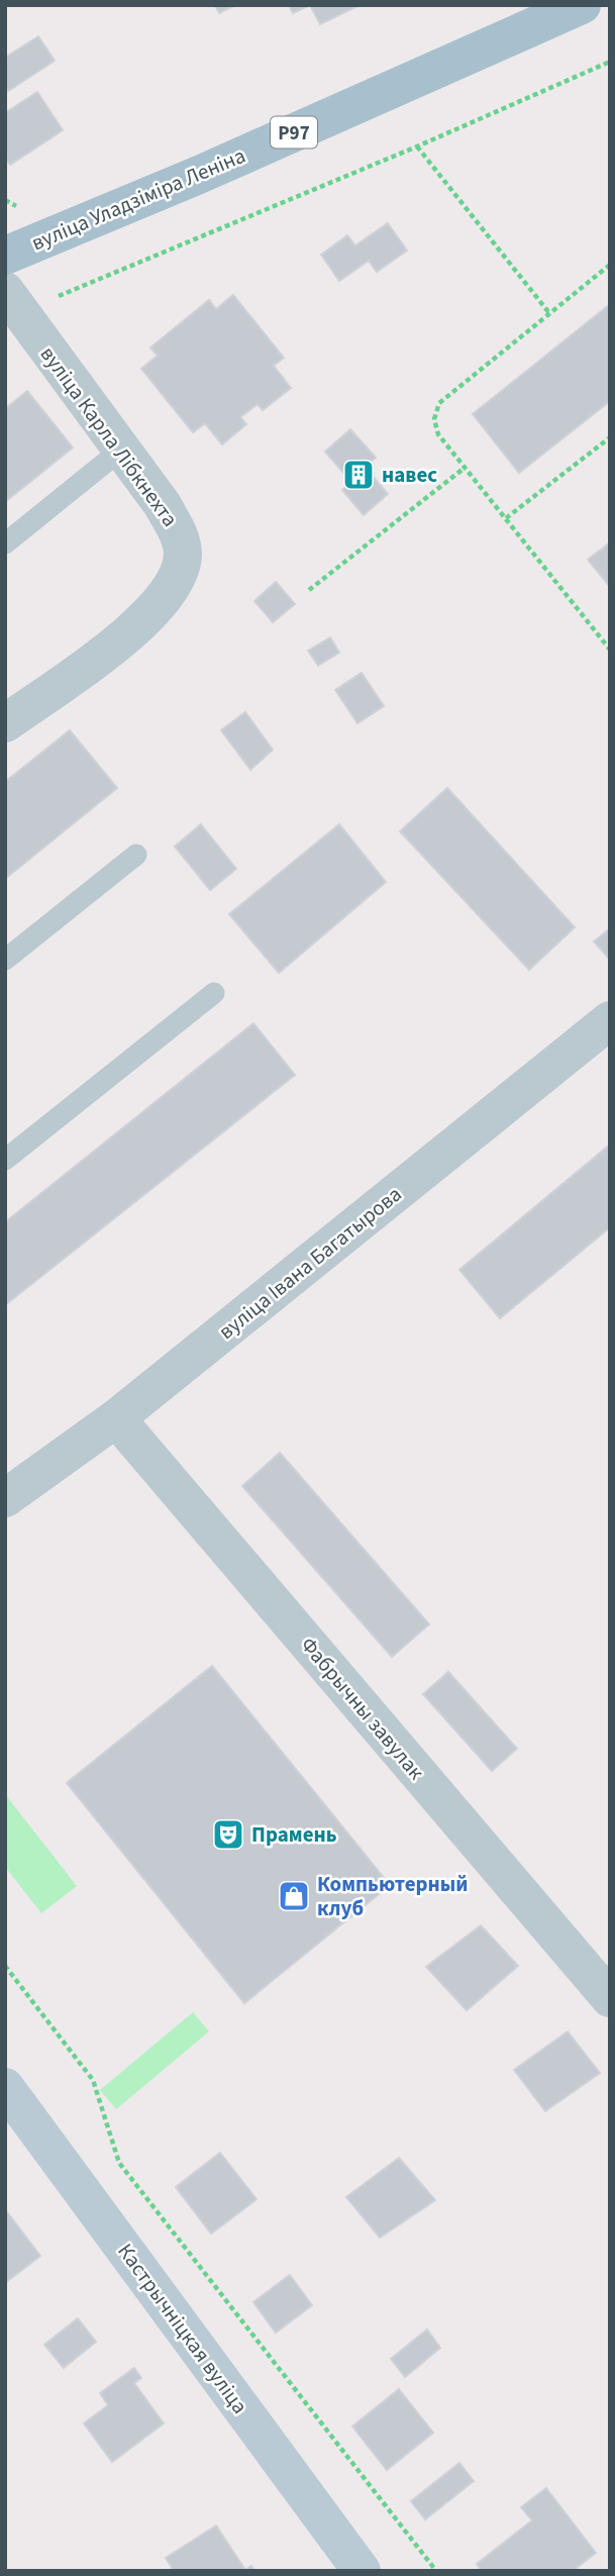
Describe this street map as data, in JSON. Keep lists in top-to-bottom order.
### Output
{
  "streets": {
    "main road": ["Р97", "вуліца Уладзіміра Леніна", "Кастрычніцкая вуліца"],
    "street": ["вуліца Карла Лібкнехта", "вуліца Івана Багатырова", "Фабрычны завулак"]
  },
  "crossings": [
    ["вуліца Івана Багатырова", "Фабрычны завулак"]
  ],
  "places": {
    "building": ["навес"],
    "theatre": ["Прамень"],
    "shop": ["Компьютерный клуб"]
  }
}
